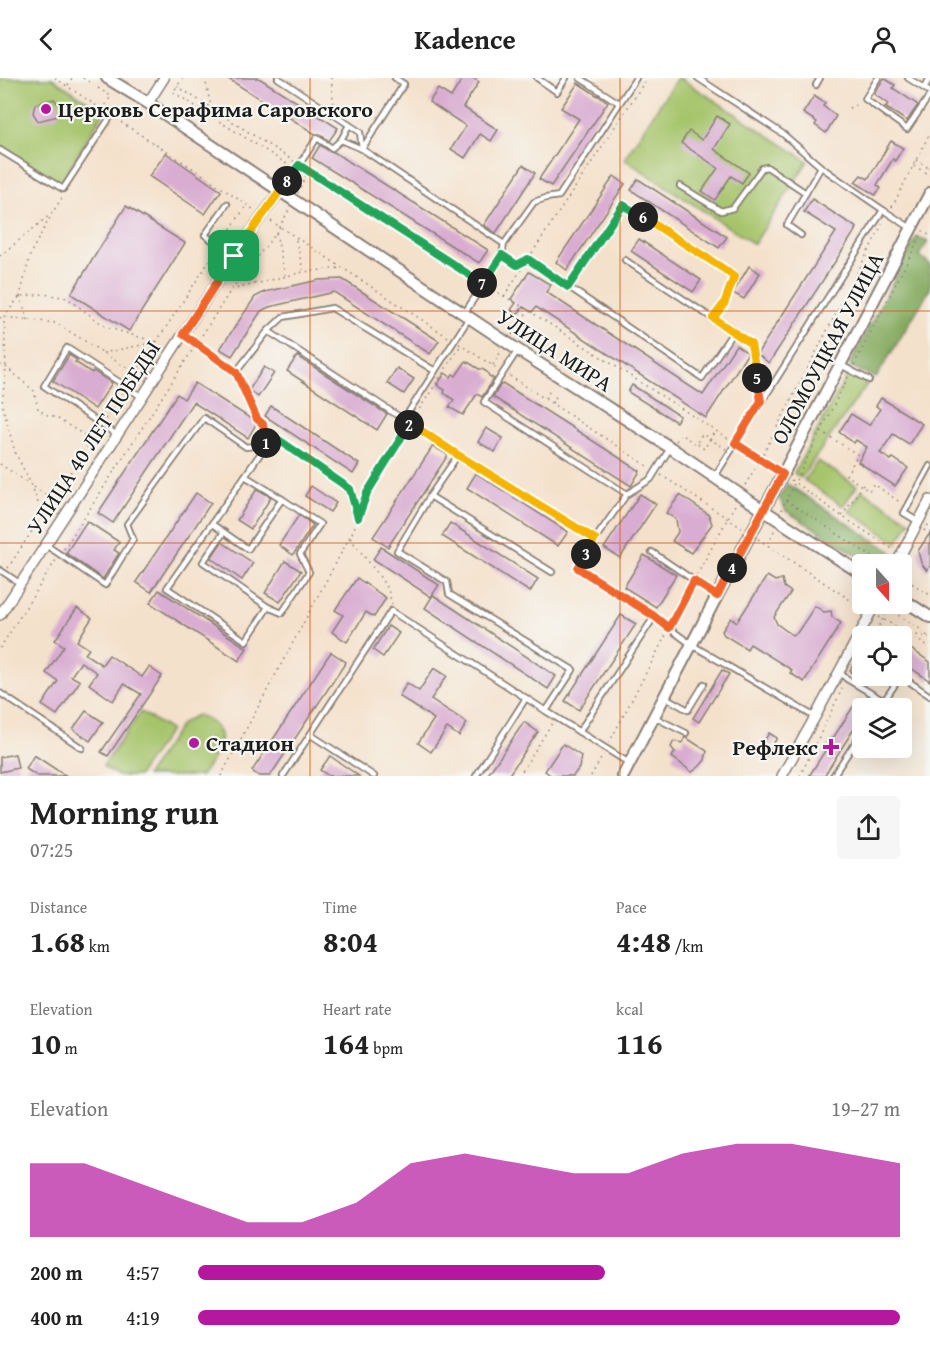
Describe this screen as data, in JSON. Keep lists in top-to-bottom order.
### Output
{
  "streets": {
    "street": ["ОЛОМОУЦКАЯ УЛИЦА", "УЛИЦА МИРА", "УЛИЦА 40 ЛЕТ ПОБЕДЫ"]
  },
  "crossings": [
    ["ОЛОМОУЦКАЯ УЛИЦА", "УЛИЦА МИРА"],
    ["УЛИЦА МИРА", "УЛИЦА 40 ЛЕТ ПОБЕДЫ"]
  ],
  "places": {
    "other": ["Церковь Серафима Саровского", "Стадион"],
    "health": ["Рефлекс"]
  },
  "north": "bottom",
  "page": {
    "header": "Kadence",
    "pins": [
      "8",
      "6",
      "7",
      "5",
      "2",
      "1",
      "3",
      "4"
    ],
    "heading": ["Morning run", "07:25"],
    "stats": [
      ["Distance", "1.68 km"],
      ["Time", "8:04"],
      ["Pace", "4:48 /km"],
      ["Elevation", "10 m"],
      ["Heart rate", "164 bpm"],
      ["kcal", "116"]
    ],
    "chart": ["Elevation", "19–27 m"],
    "list": [
      {
        "name": "200 m",
        "note": "4:57"
      },
      {
        "name": "400 m",
        "note": "4:19"
      }
    ]
  }
}
